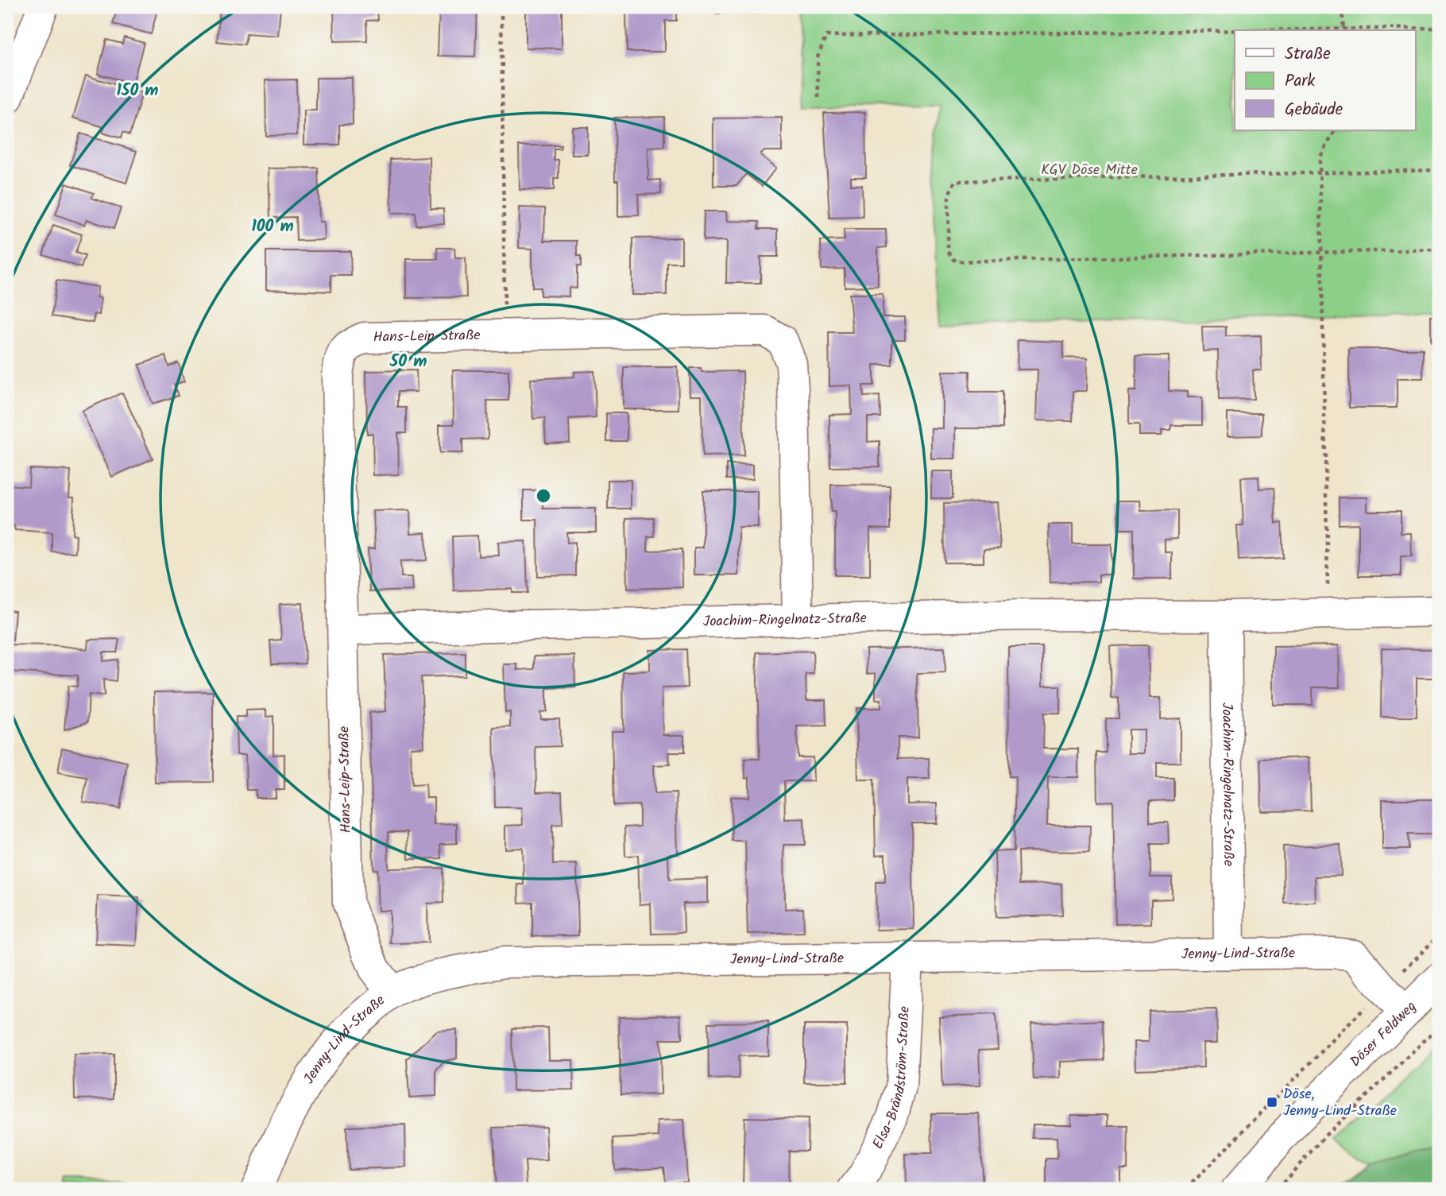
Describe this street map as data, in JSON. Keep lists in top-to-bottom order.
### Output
{
  "streets": {
    "street": [
      "Hans-Leip-Straße",
      "Joachim-Ringelnatz-Straße",
      "Jenny-Lind-Straße",
      "Döser Feldweg",
      "Elsa-Brändström-Straße"
    ]
  },
  "crossings": [
    ["Hans-Leip-Straße", "Joachim-Ringelnatz-Straße"],
    ["Hans-Leip-Straße", "Jenny-Lind-Straße"],
    ["Joachim-Ringelnatz-Straße", "Jenny-Lind-Straße"],
    ["Jenny-Lind-Straße", "Döser Feldweg"],
    ["Jenny-Lind-Straße", "Elsa-Brändström-Straße"]
  ],
  "parks": ["KGV Döse Mitte"],
  "places": {
    "transit": ["Döse, Jenny-Lind-Straße"]
  },
  "legend": ["Straße", "Park", "Gebäude"],
  "rings": ["150 m", "100 m", "50 m"]
}
